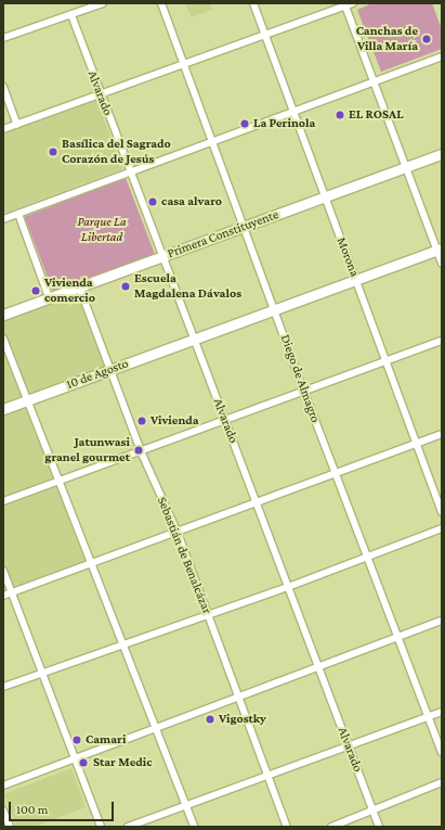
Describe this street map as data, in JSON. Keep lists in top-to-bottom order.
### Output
{
  "streets": {
    "main road": ["Primera Constituyente", "10 de Agosto"],
    "street": [
      "Alvarado",
      "Morona",
      "Diego de Almagro",
      "Sebastián de Benalcázar"
    ]
  },
  "crossings": [
    ["Alvarado", "Primera Constituyente"],
    ["Alvarado", "10 de Agosto"],
    ["Primera Constituyente", "Morona"],
    ["Primera Constituyente", "Diego de Almagro"],
    ["Primera Constituyente", "Sebastián de Benalcázar"],
    ["Morona", "10 de Agosto"],
    ["10 de Agosto", "Diego de Almagro"],
    ["10 de Agosto", "Sebastián de Benalcázar"]
  ],
  "parks": ["Parque La Libertad"],
  "places": [
    "Canchas de Villa María",
    "EL ROSAL",
    "La Perinola",
    "Basílica del Sagrado Corazón de Jesús",
    "casa alvaro",
    "Escuela Magdalena Dávalos",
    "Vivienda comercio",
    "Vivienda",
    "Jatunwasi granel gourmet",
    "Vigostky",
    "Camari",
    "Star Medic"
  ],
  "scale_bar": "100 m"
}
